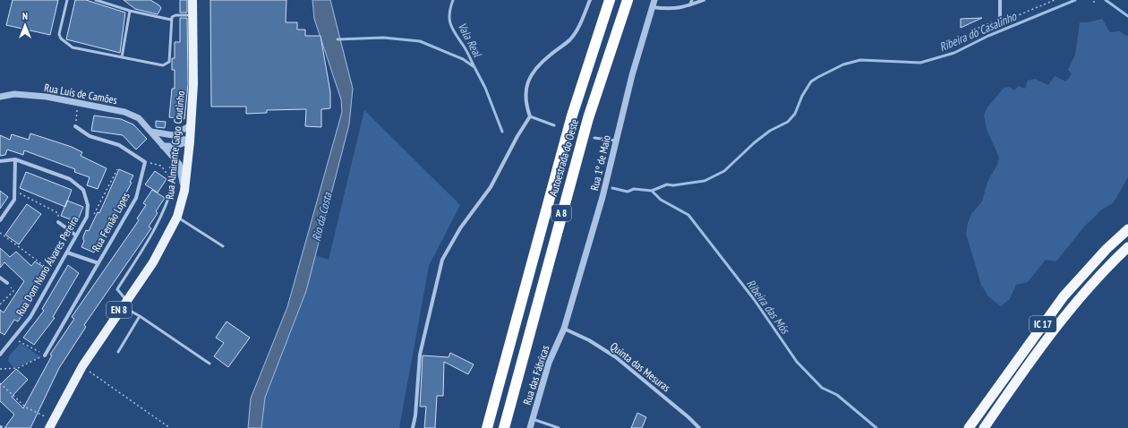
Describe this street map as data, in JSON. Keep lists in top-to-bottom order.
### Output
{
  "streets": {
    "highway": ["Autoestrada do Oeste", "A 8", "IC 17"],
    "main road": ["Rua Almirante Gago Coutinho", "EN 8"],
    "street": [
      "Rua Luís de Camões",
      "Rua 1º de Maio",
      "Rua Fernão Lopes",
      "Rua Dom Nuno Álvares Pereira",
      "Quinta das Mesuras",
      "Rua das Fábricas"
    ]
  },
  "crossings": [
    ["Rua Luís de Camões", "Rua Almirante Gago Coutinho"],
    ["Rua 1º de Maio", "Quinta das Mesuras"],
    ["Rua 1º de Maio", "Rua das Fábricas"],
    ["Quinta das Mesuras", "Rua das Fábricas"]
  ],
  "water": [
    "Ribeira do Casalinho",
    "Vala Real",
    "Rio da Costa",
    "Ribeira das Mós"
  ],
  "north": "top"
}
